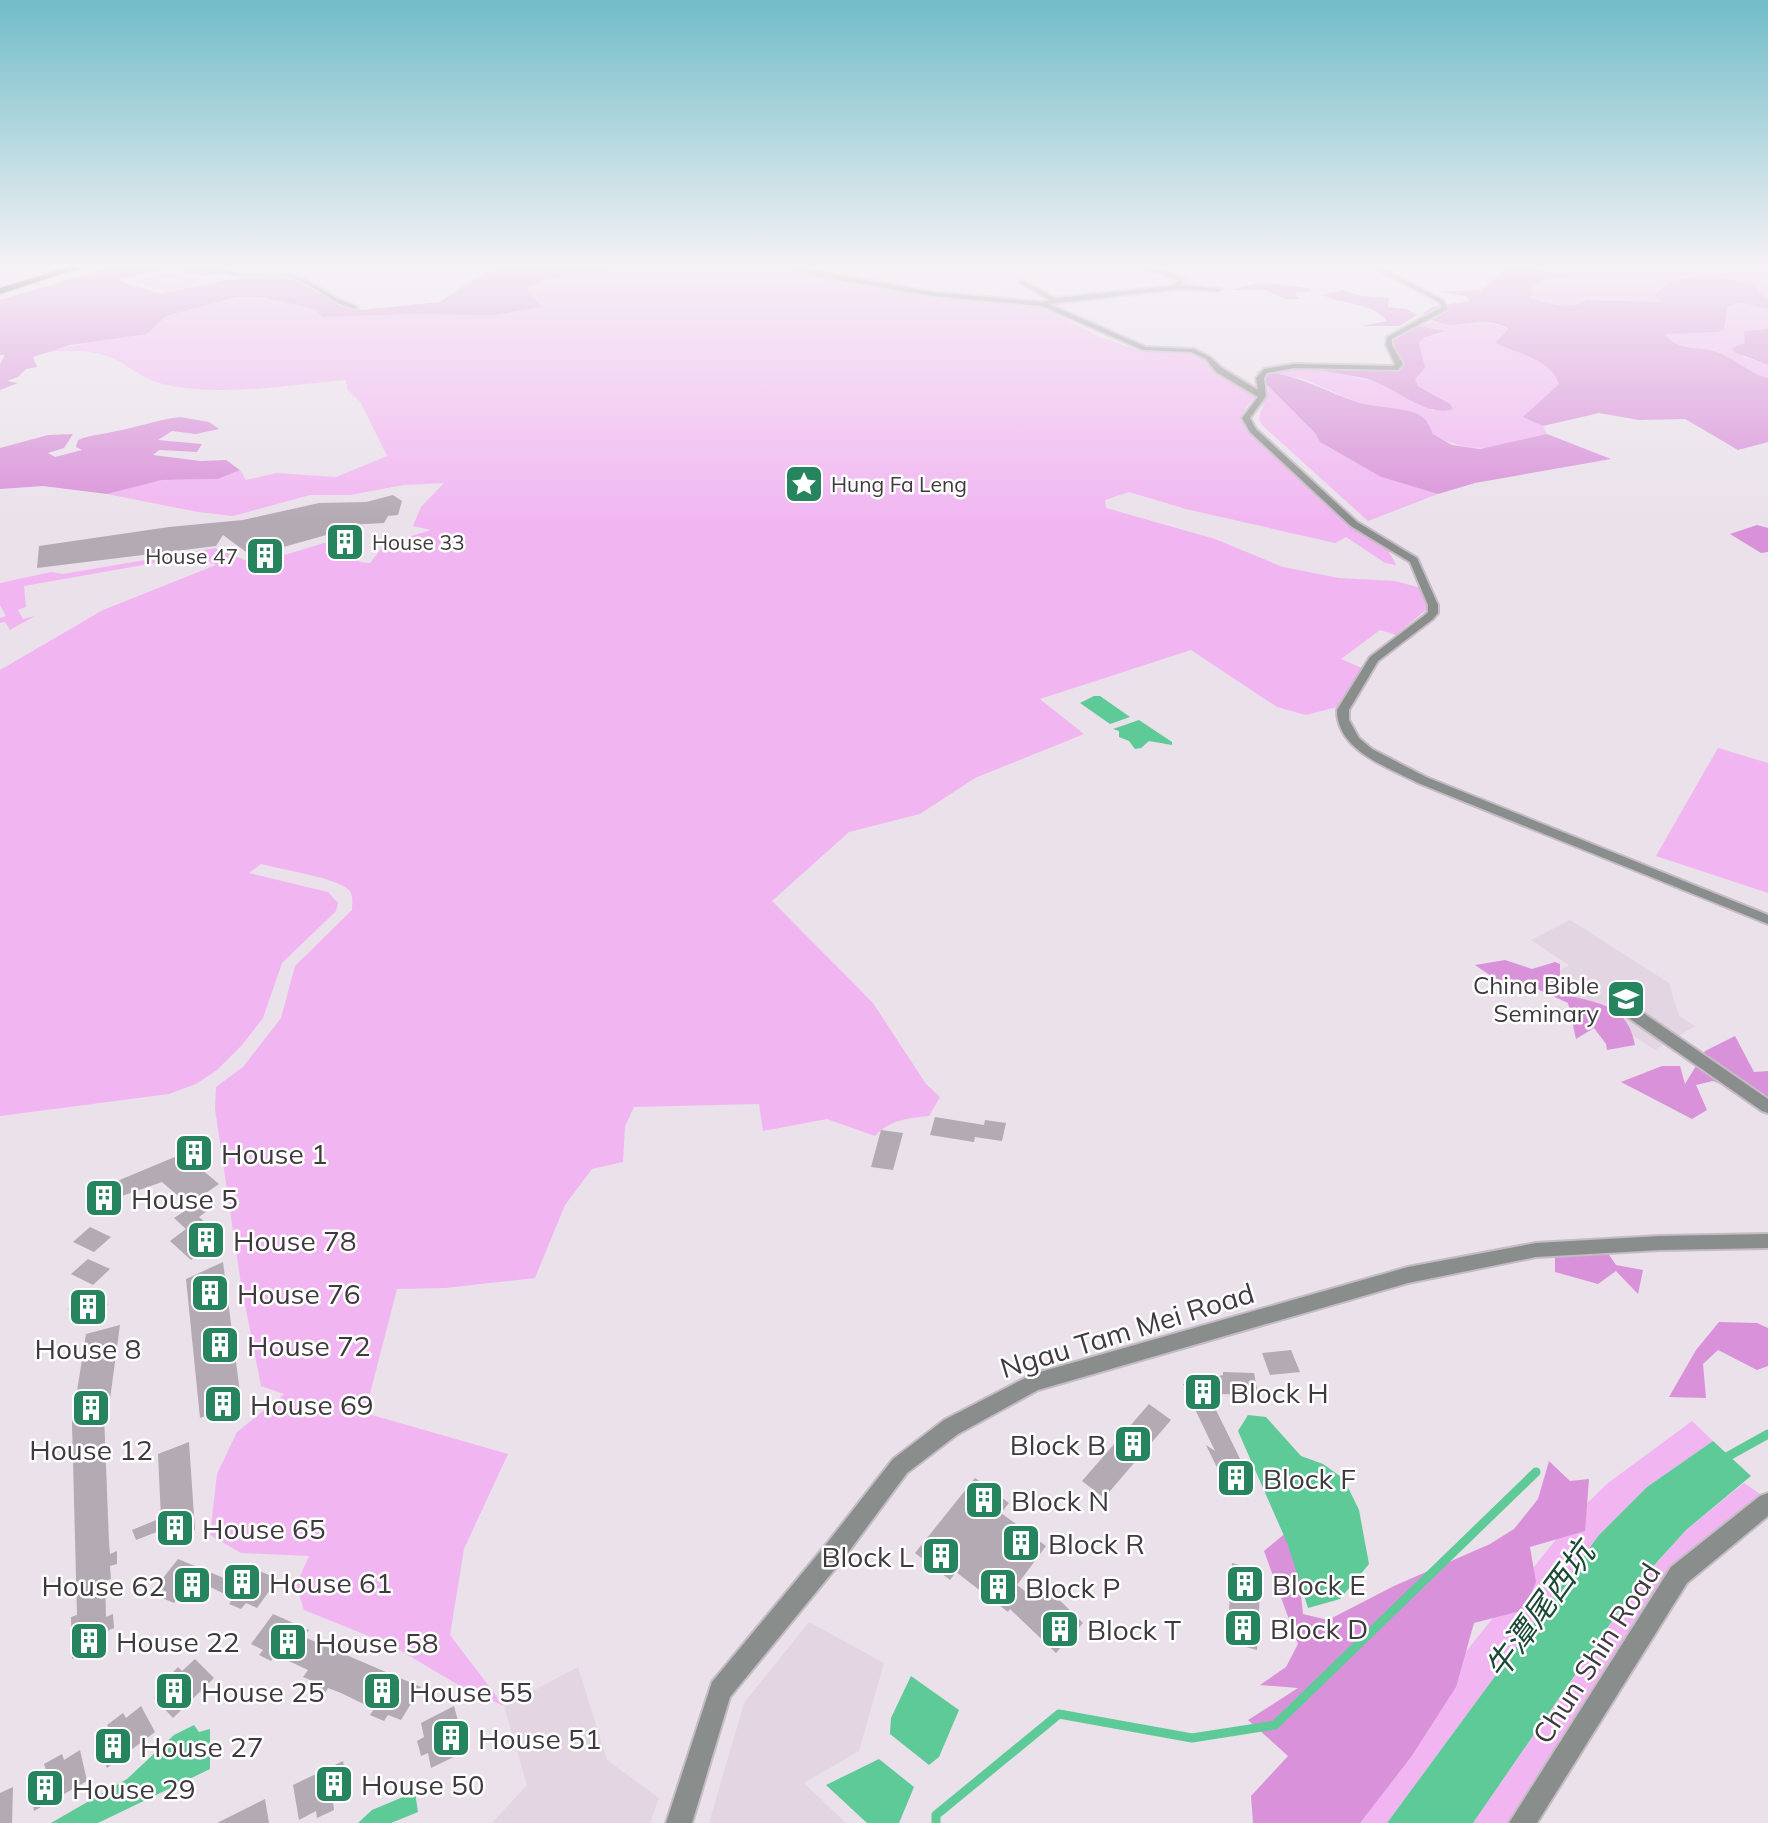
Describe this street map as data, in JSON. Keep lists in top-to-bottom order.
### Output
{
  "streets": {
    "street": ["Ngau Tam Mei Road", "Chun Shin Road"]
  },
  "water": ["牛潭尾西坑"],
  "places": {
    "place": ["Hung Fa Leng"],
    "building": [
      "House 33",
      "House 47",
      "House 1",
      "House 5",
      "House 78",
      "House 76",
      "House 8",
      "House 72",
      "Block H",
      "House 69",
      "House 12",
      "Block B",
      "Block F",
      "Block N",
      "House 65",
      "Block R",
      "Block L",
      "House 61",
      "Block E",
      "House 62",
      "Block P",
      "Block D",
      "Block T",
      "House 22",
      "House 58",
      "House 25",
      "House 55",
      "House 51",
      "House 27",
      "House 50",
      "House 29"
    ],
    "school or university": ["China Bible Seminary"]
  }
}
